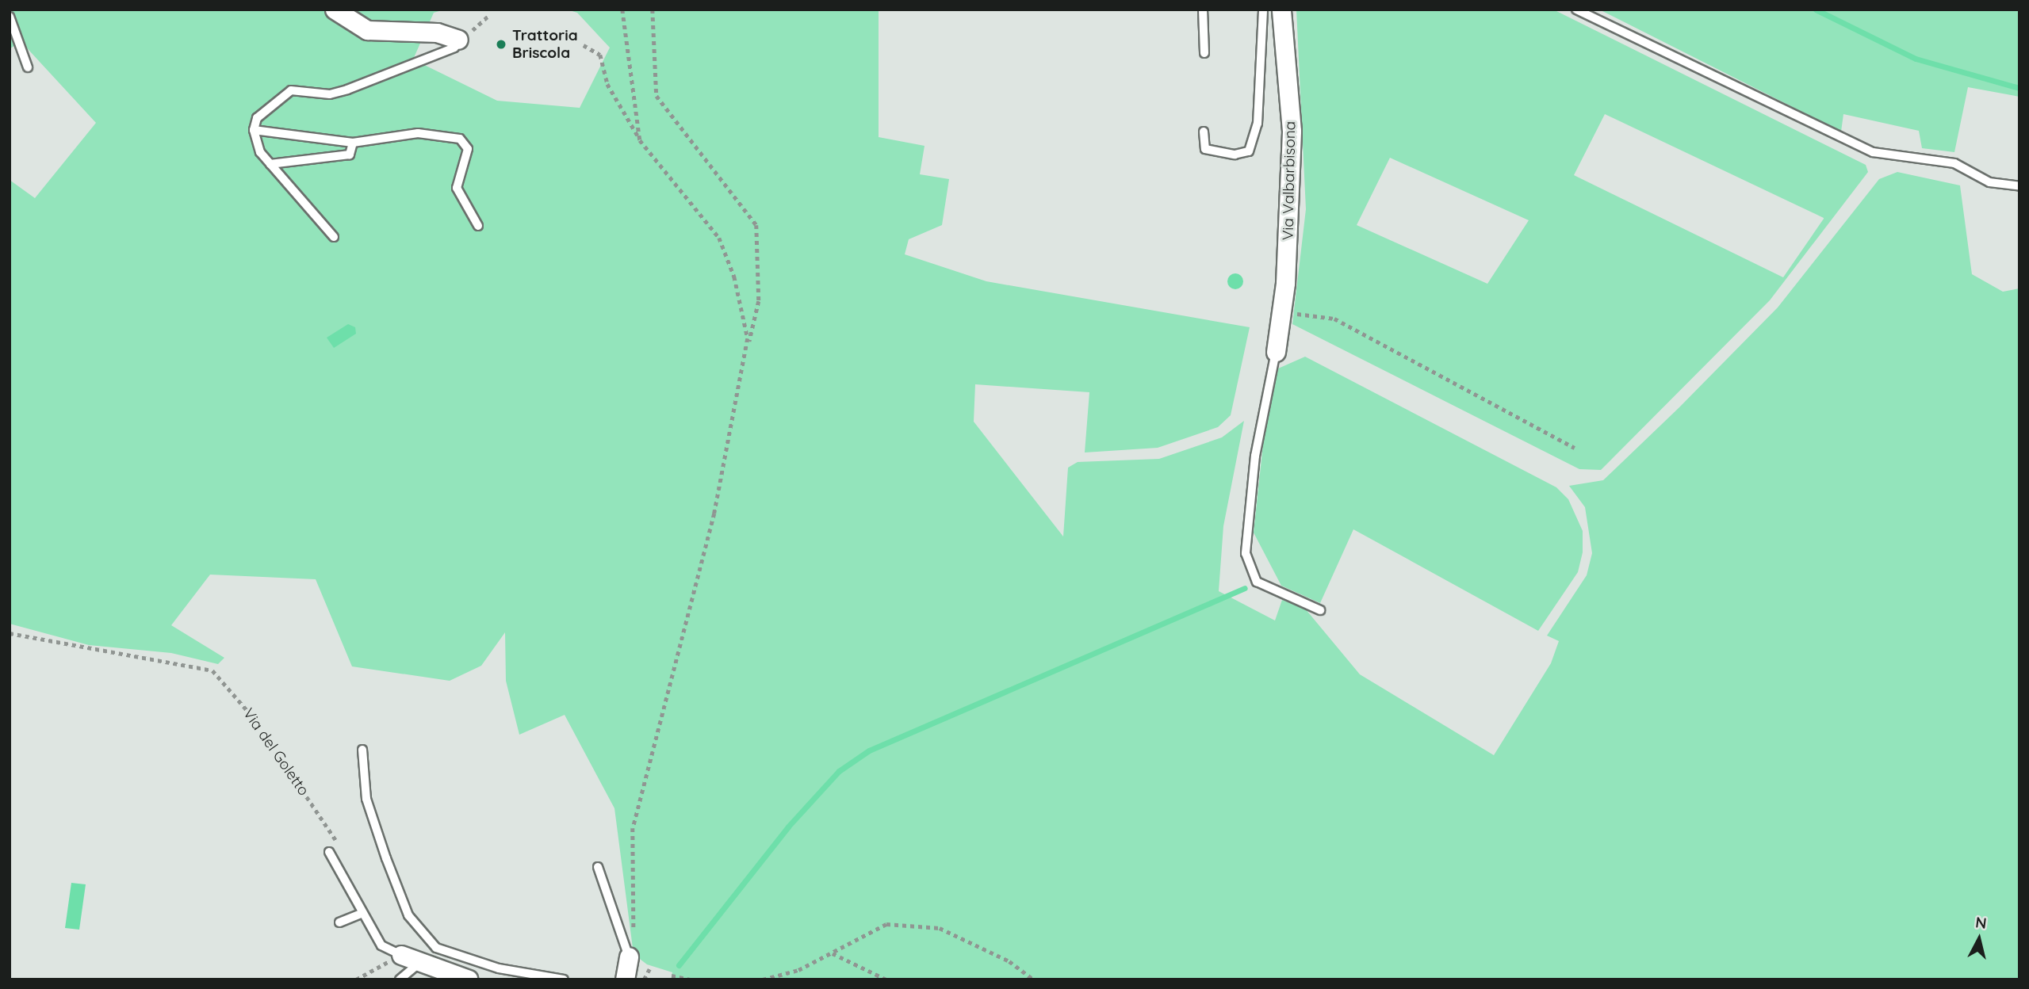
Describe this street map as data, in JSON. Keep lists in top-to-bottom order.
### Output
{
  "streets": {
    "street": ["Via Valbarbisona"],
    "path": ["Via del Goletto"]
  },
  "places": ["Trattoria Briscola"],
  "north": "top"
}
